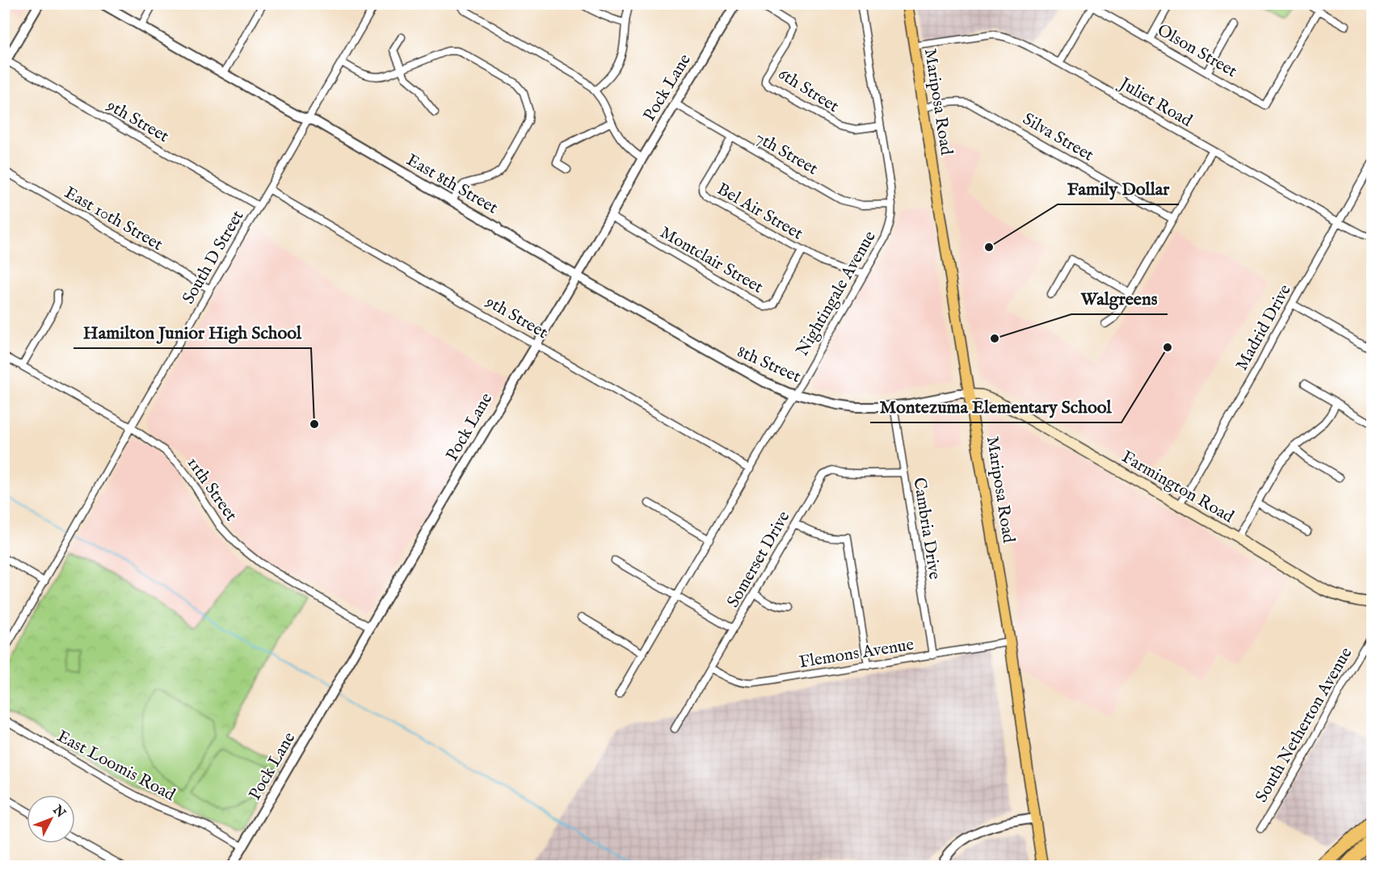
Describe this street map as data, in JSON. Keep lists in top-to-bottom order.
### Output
{
  "streets": {
    "main road": ["Mariposa Road", "Farmington Road"],
    "street": [
      "Olson Street",
      "Pock Lane",
      "6th Street",
      "Juliet Road",
      "9th Street",
      "Silva Street",
      "7th Street",
      "East 8th Street",
      "Bel Air Street",
      "East 10th Street",
      "South D Street",
      "Montclair Street",
      "Nightingale Avenue",
      "Madrid Drive",
      "8th Street",
      "11th Street",
      "Cambria Drive",
      "Somerset Drive",
      "Flemons Avenue",
      "South Netherton Avenue",
      "East Loomis Road"
    ]
  },
  "crossings": [
    ["Pock Lane", "9th Street"],
    ["Pock Lane", "7th Street"],
    ["Pock Lane", "East 8th Street"],
    ["Pock Lane", "Montclair Street"],
    ["Pock Lane", "8th Street"],
    ["Pock Lane", "11th Street"],
    ["Pock Lane", "East Loomis Road"],
    ["6th Street", "Nightingale Avenue"],
    ["Mariposa Road", "Juliet Road"],
    ["Mariposa Road", "Silva Street"],
    ["Mariposa Road", "8th Street"],
    ["Mariposa Road", "Farmington Road"],
    ["Mariposa Road", "Flemons Avenue"],
    ["Juliet Road", "Madrid Drive"],
    ["9th Street", "South D Street"],
    ["9th Street", "Nightingale Avenue"],
    ["7th Street", "Bel Air Street"],
    ["7th Street", "Nightingale Avenue"],
    ["East 8th Street", "South D Street"],
    ["East 8th Street", "8th Street"],
    ["Bel Air Street", "Montclair Street"],
    ["Bel Air Street", "Nightingale Avenue"],
    ["East 10th Street", "South D Street"],
    ["South D Street", "11th Street"],
    ["Nightingale Avenue", "8th Street"],
    ["Madrid Drive", "Farmington Road"],
    ["8th Street", "Farmington Road"],
    ["8th Street", "Cambria Drive"],
    ["Cambria Drive", "Somerset Drive"],
    ["Cambria Drive", "Flemons Avenue"],
    ["Somerset Drive", "Flemons Avenue"]
  ],
  "places": [
    "Family Dollar",
    "Walgreens",
    "Montezuma Elementary School",
    "Hamilton Junior High School"
  ],
  "north": "top right"
}
